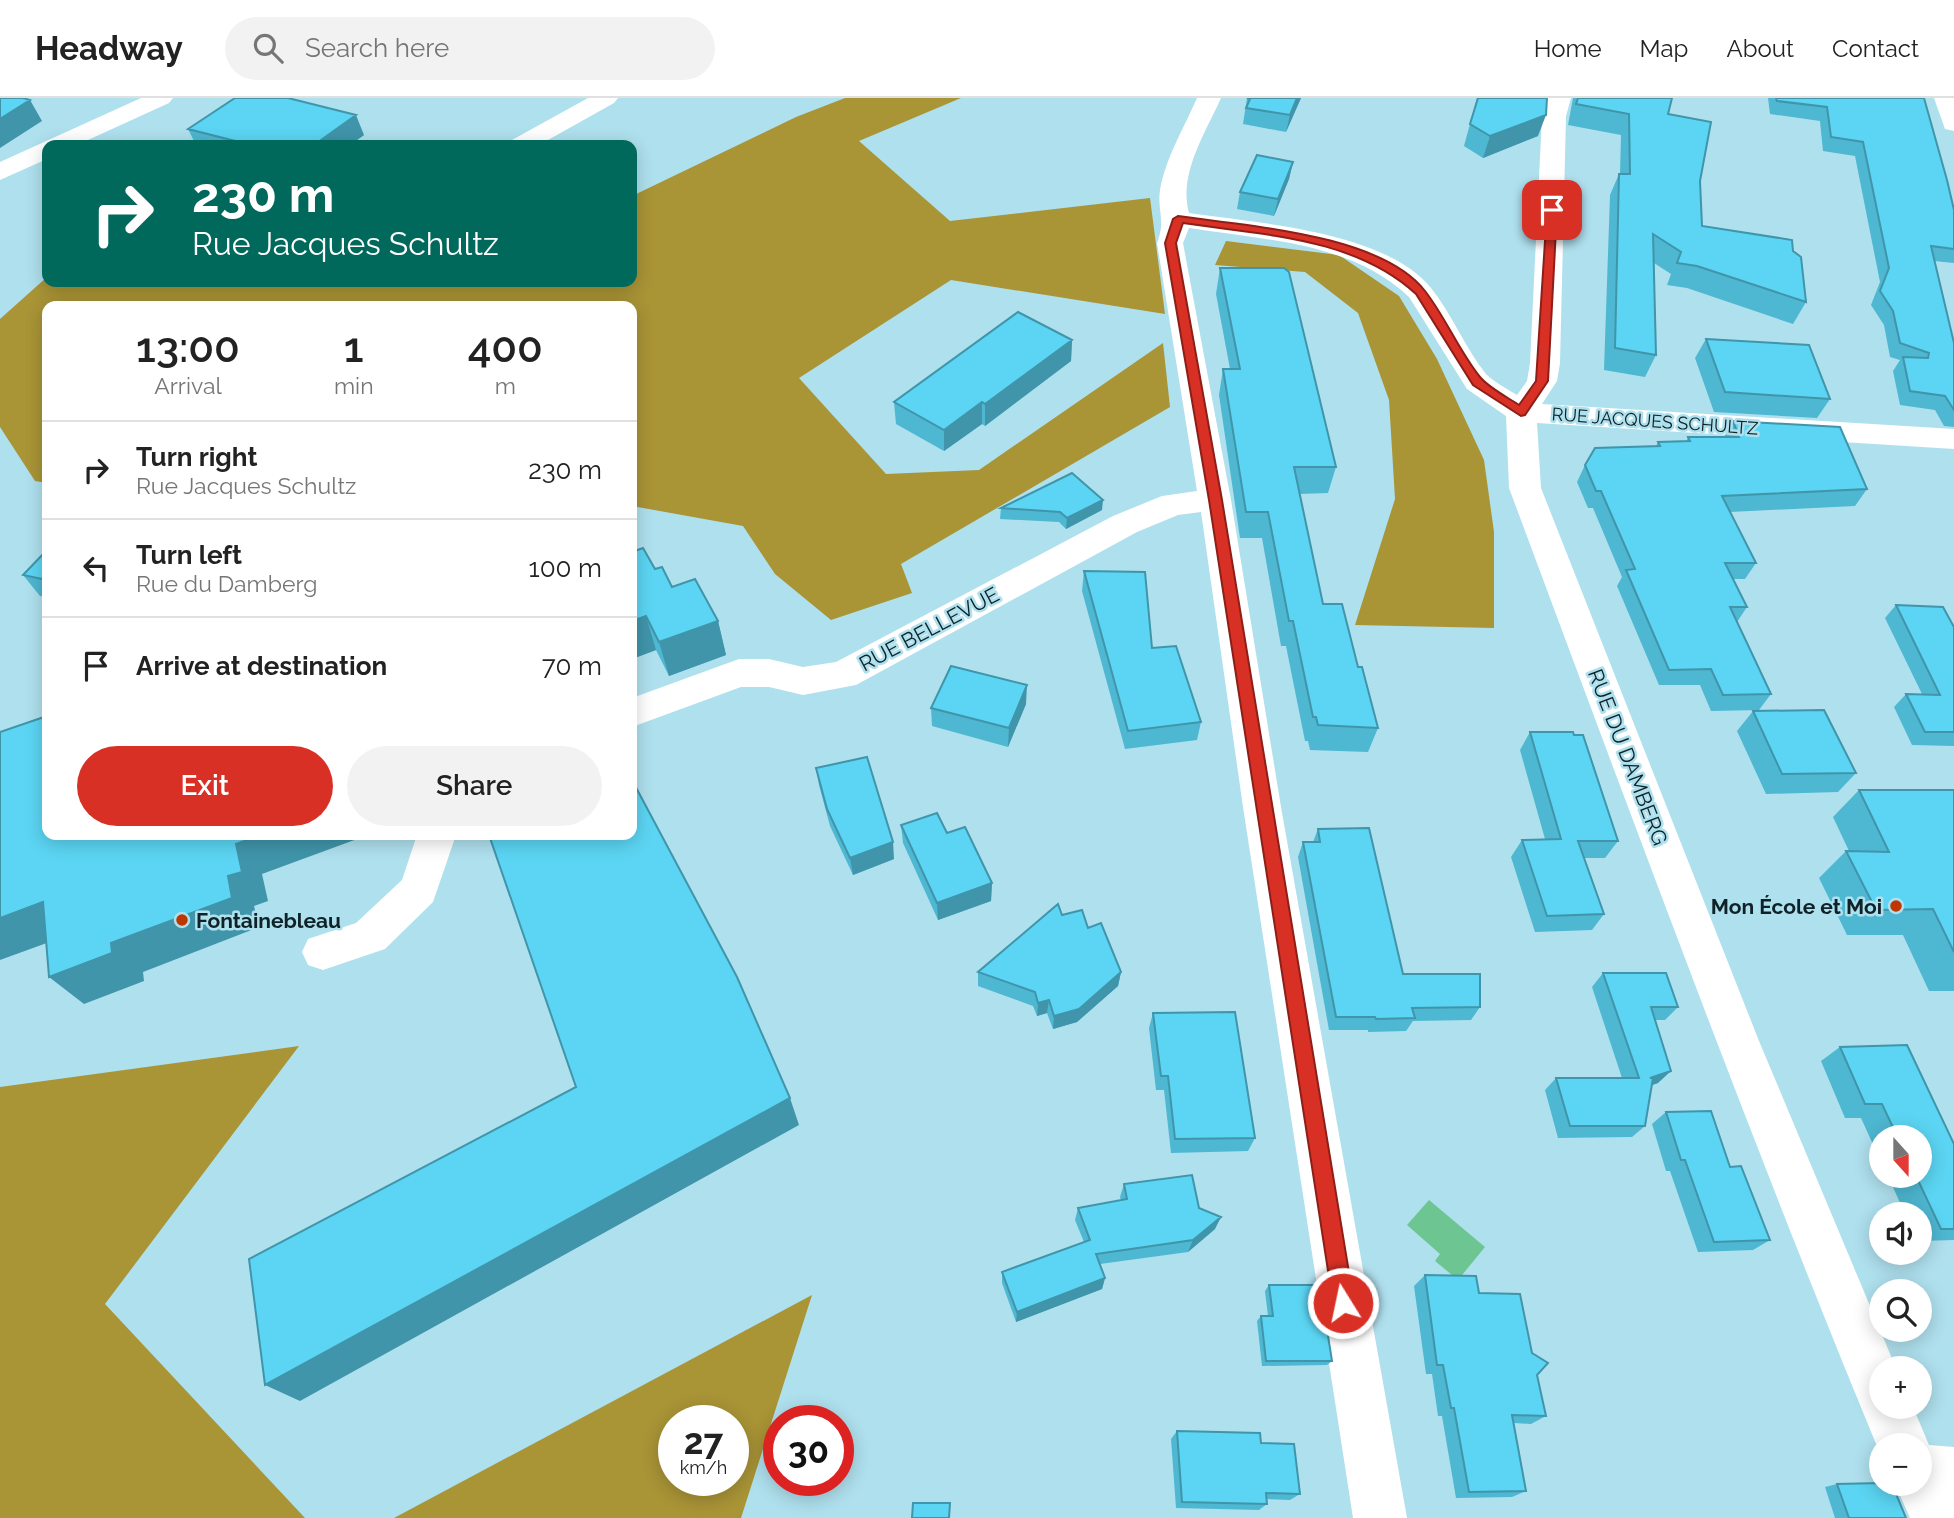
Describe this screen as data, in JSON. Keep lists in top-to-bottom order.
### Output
{
  "streets": {
    "street": ["RUE JACQUES SCHULTZ", "RUE BELLEVUE", "RUE DU DAMBERG"]
  },
  "crossings": [
    ["RUE JACQUES SCHULTZ", "RUE DU DAMBERG"]
  ],
  "places": ["Mon École et Moi", "Fontainebleau"],
  "north": "bottom",
  "page": {
    "header": "Headway",
    "search": "Search here",
    "nav": [
      "Home",
      "Map",
      "About",
      "Contact"
    ],
    "turn": ["230 m", "Rue Jacques Schultz"],
    "eta": [
      "13:00",
      "Arrival",
      "1",
      "min",
      "400",
      "m"
    ],
    "list": [
      {
        "name": "Turn right",
        "note": "Rue Jacques Schultz",
        "value": "230 m"
      },
      {
        "name": "Turn left",
        "note": "Rue du Damberg",
        "value": "100 m"
      },
      {
        "name": "Arrive at destination",
        "value": "70 m"
      }
    ],
    "buttons": ["Exit", "Share"],
    "map_buttons": ["+", "−"],
    "speed": "27 km/h",
    "limit": "30"
  }
}
